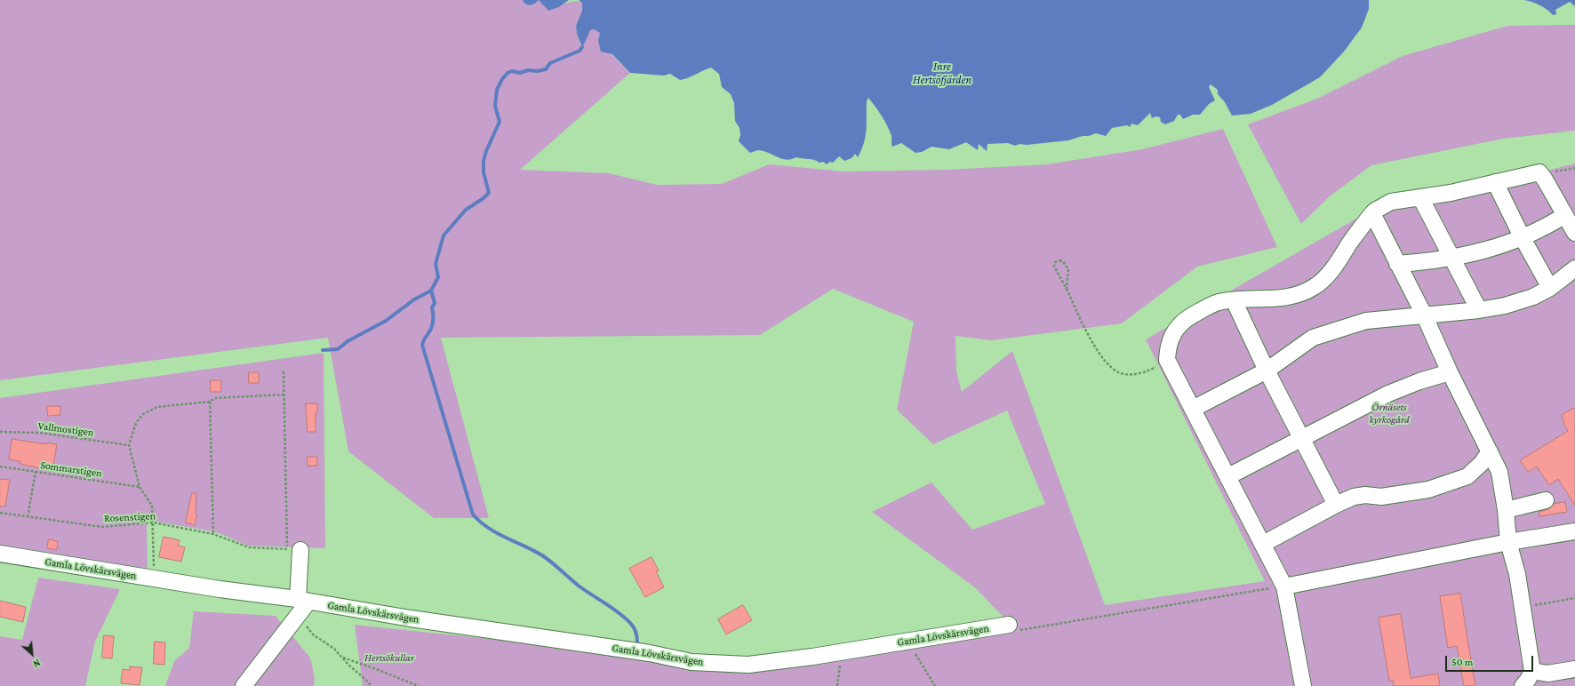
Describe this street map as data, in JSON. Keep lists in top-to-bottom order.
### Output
{
  "streets": {
    "street": ["Gamla Lövskärsvägen"],
    "path": ["Vallmostigen", "Sommarstigen", "Rosenstigen"]
  },
  "water": ["Inre Hertsöfjärden"],
  "parks": ["Örnäsets kyrkogård", "Hertsökullar"],
  "scale_bar": "50 m",
  "north": "bottom right"
}
